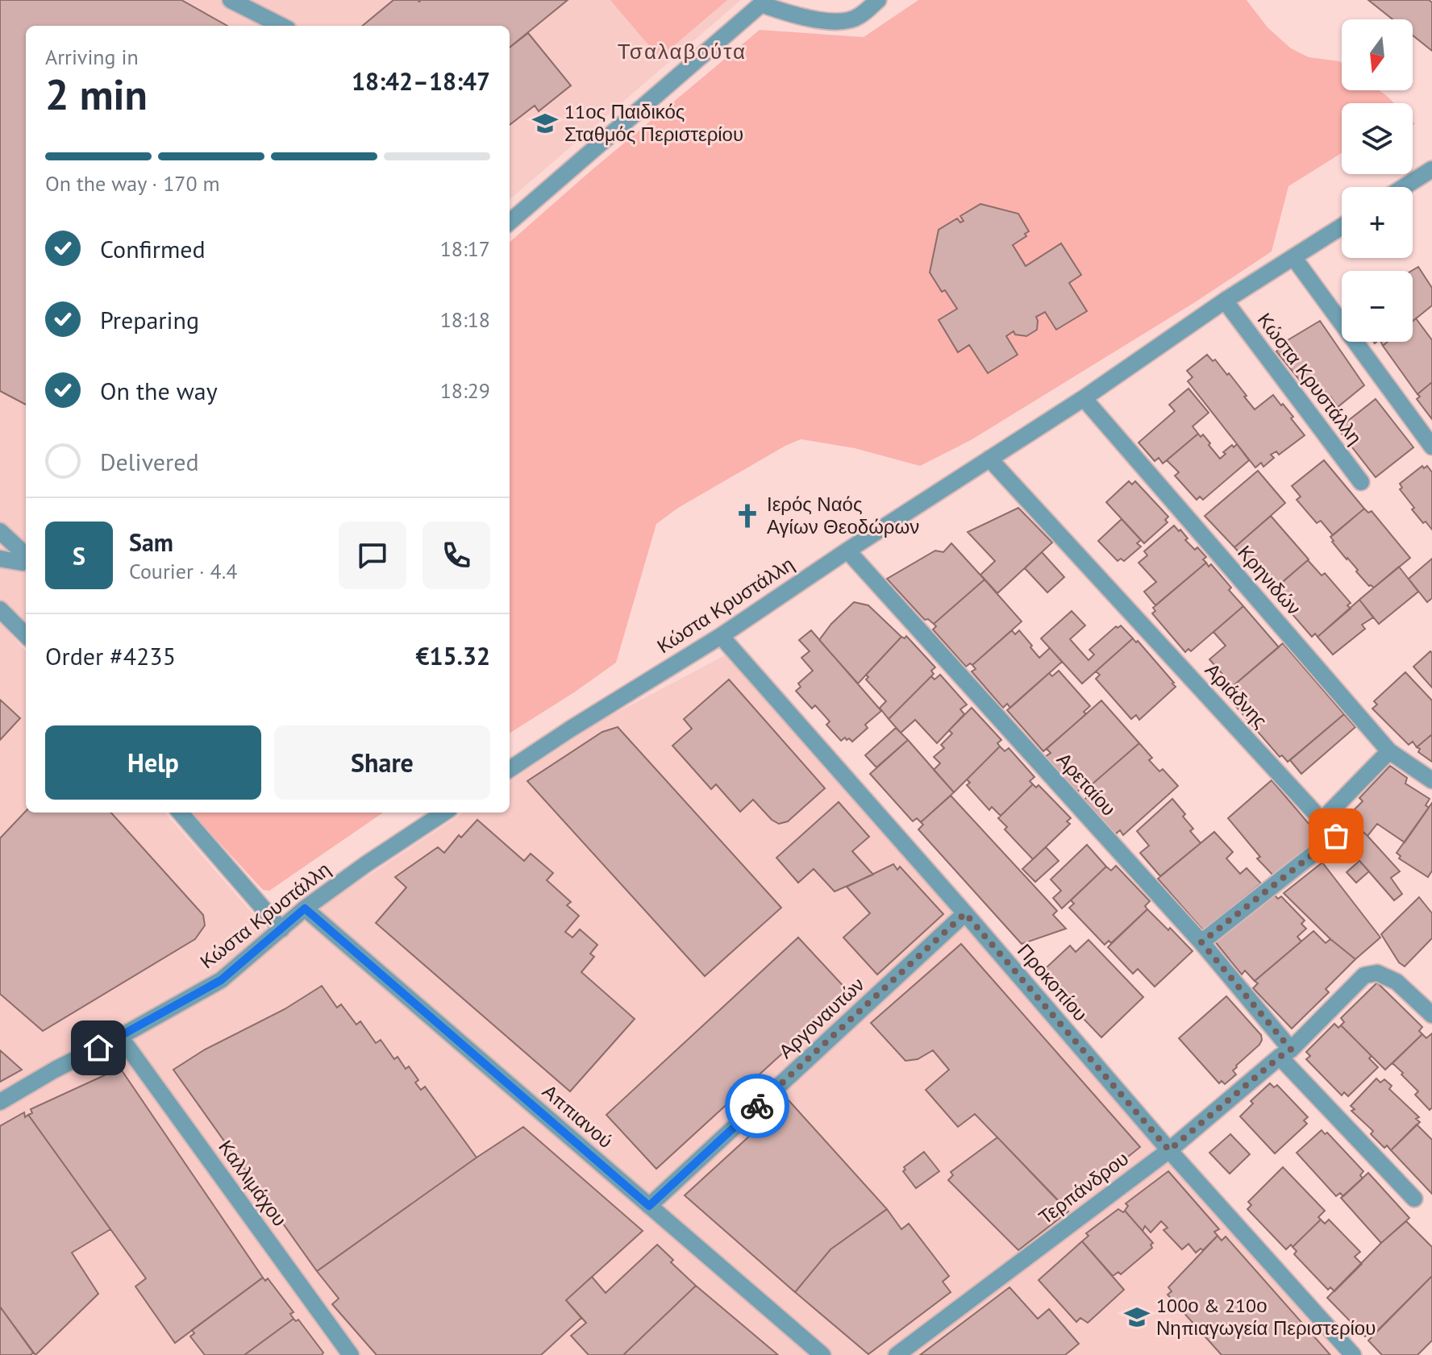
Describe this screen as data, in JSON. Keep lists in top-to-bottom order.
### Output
{
  "streets": {
    "street": [
      "Κώστα Κρυστάλλη",
      "Κρηνιδών",
      "Αριάδνης",
      "Αρεταίου",
      "Προκοπίου",
      "Αργοναυτών",
      "Αππιανού",
      "Καλλιμάχου",
      "Τερπάνδρου"
    ]
  },
  "crossings": [
    ["Κώστα Κρυστάλλη", "Κρηνιδών"],
    ["Κώστα Κρυστάλλη", "Αριάδνης"],
    ["Κώστα Κρυστάλλη", "Αρεταίου"],
    ["Κώστα Κρυστάλλη", "Προκοπίου"],
    ["Κώστα Κρυστάλλη", "Αππιανού"],
    ["Κώστα Κρυστάλλη", "Καλλιμάχου"],
    ["Αρεταίου", "Τερπάνδρου"],
    ["Προκοπίου", "Αργοναυτών"],
    ["Προκοπίου", "Τερπάνδρου"],
    ["Αργοναυτών", "Αππιανού"]
  ],
  "districts": ["Τσαλαβούτα"],
  "places": {
    "school or university": ["11ος Παιδικός Σταθμός Περιστερίου", "100ο & 210ο Νηπιαγωγεία Περιστερίου"],
    "church": ["Ιερός Ναός Αγίων Θεοδώρων"]
  },
  "north": "bottom",
  "page": {
    "map_buttons": ["+", "−"],
    "heading": ["2 min", "Arriving in", "18:42–18:47"],
    "panel": [
      "Sam",
      "Courier · 4.4",
      "Order #4235",
      "€15.32"
    ],
    "bar": "On the way · 170 m",
    "list": [
      ["Confirmed", "18:17"],
      ["Preparing", "18:18"],
      ["On the way", "18:29"],
      "Delivered"
    ],
    "round": "S",
    "buttons": ["Help", "Share"]
  }
}
